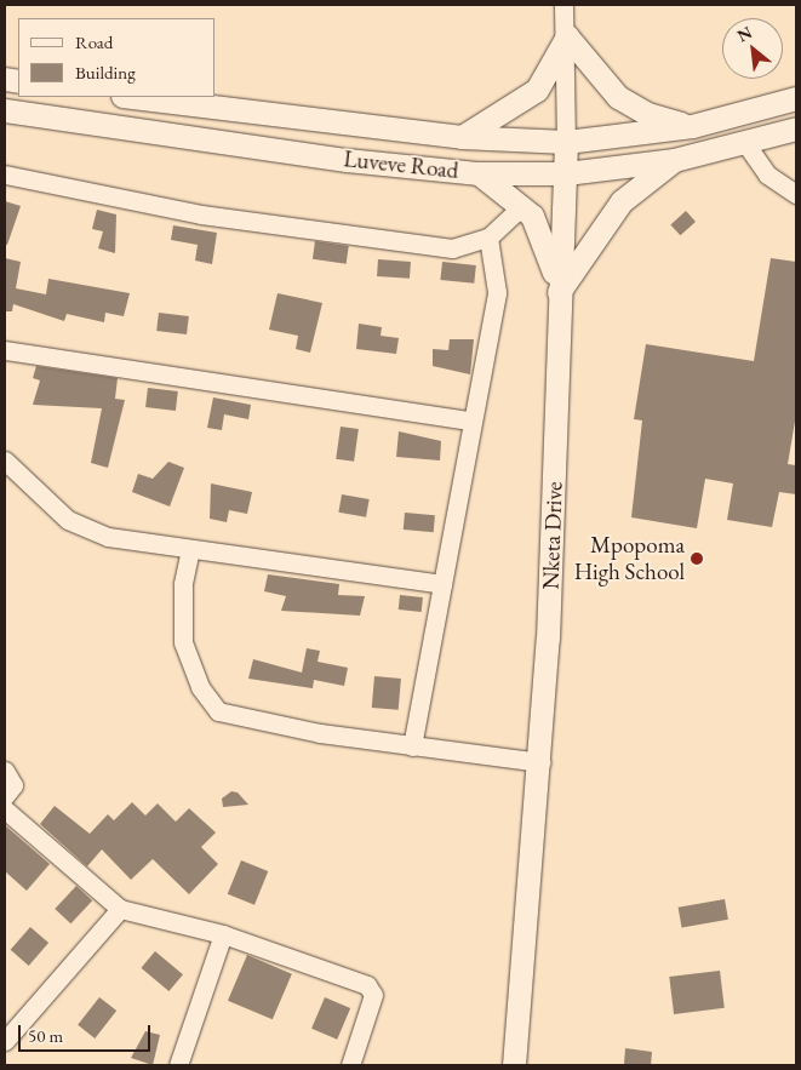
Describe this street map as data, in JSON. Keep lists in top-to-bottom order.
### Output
{
  "streets": {
    "street": ["Luveve Road", "Nketa Drive"]
  },
  "crossings": [
    ["Luveve Road", "Nketa Drive"]
  ],
  "places": ["Mpopoma High School"],
  "legend": ["Road", "Building"],
  "scale_bar": "50 m",
  "north": "top left"
}
